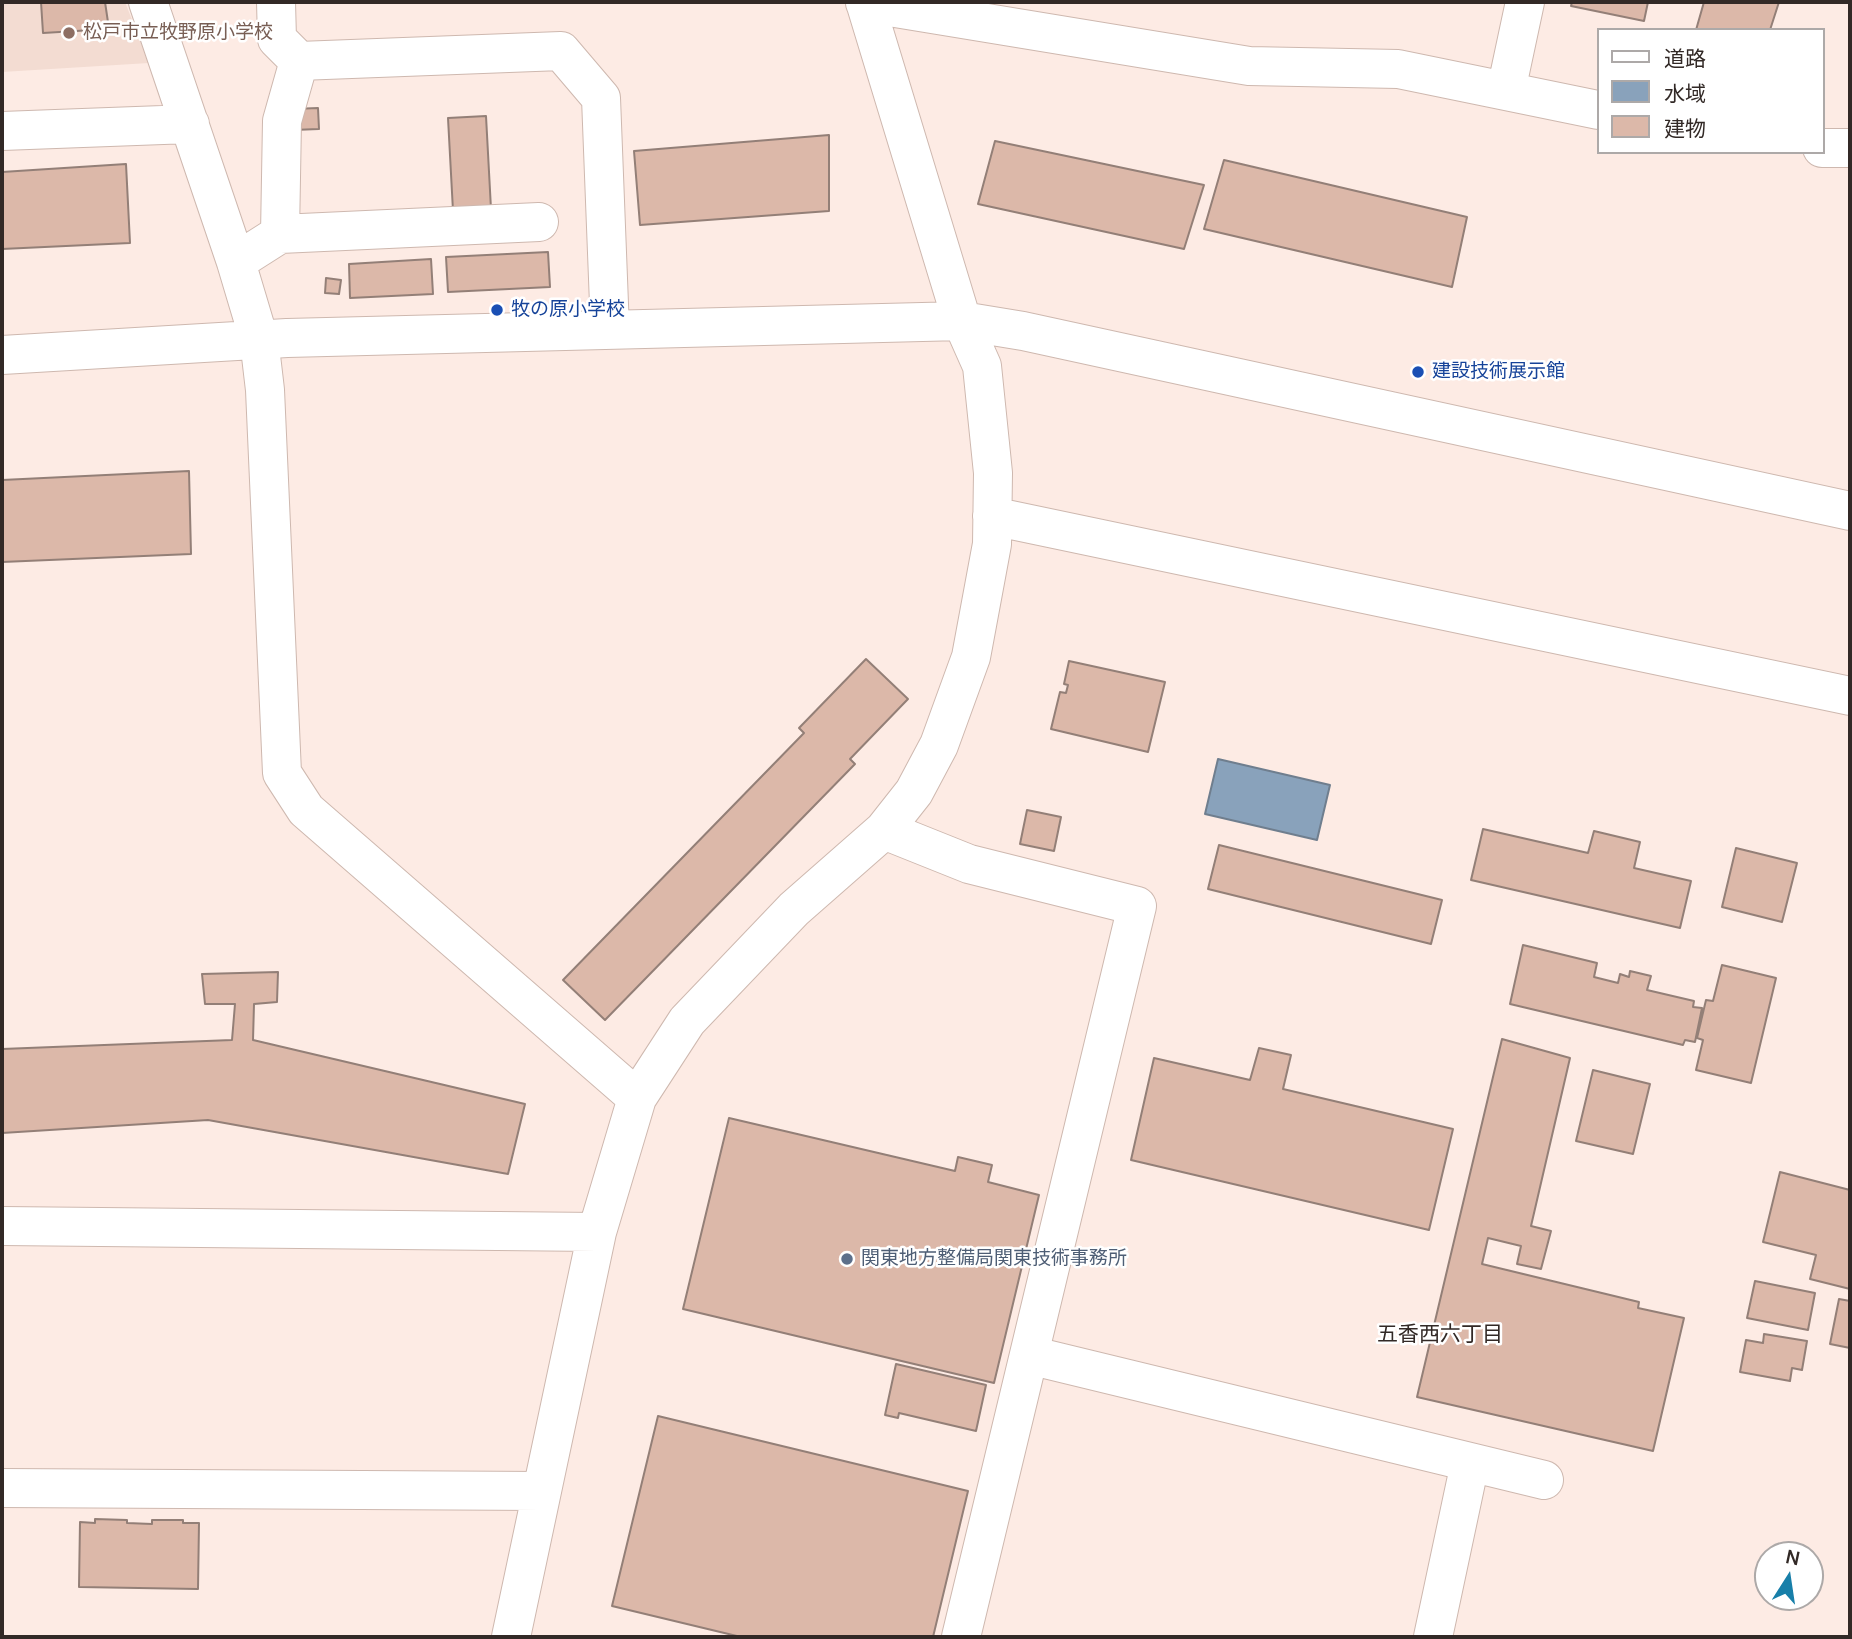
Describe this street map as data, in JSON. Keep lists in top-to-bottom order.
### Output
{
  "districts": ["五香西六丁目"],
  "places": [
    "松戸市立牧野原小学校",
    "牧の原小学校",
    "建設技術展示館",
    "関東地方整備局関東技術事務所"
  ],
  "legend": ["道路", "水域", "建物"],
  "north": "top"
}
